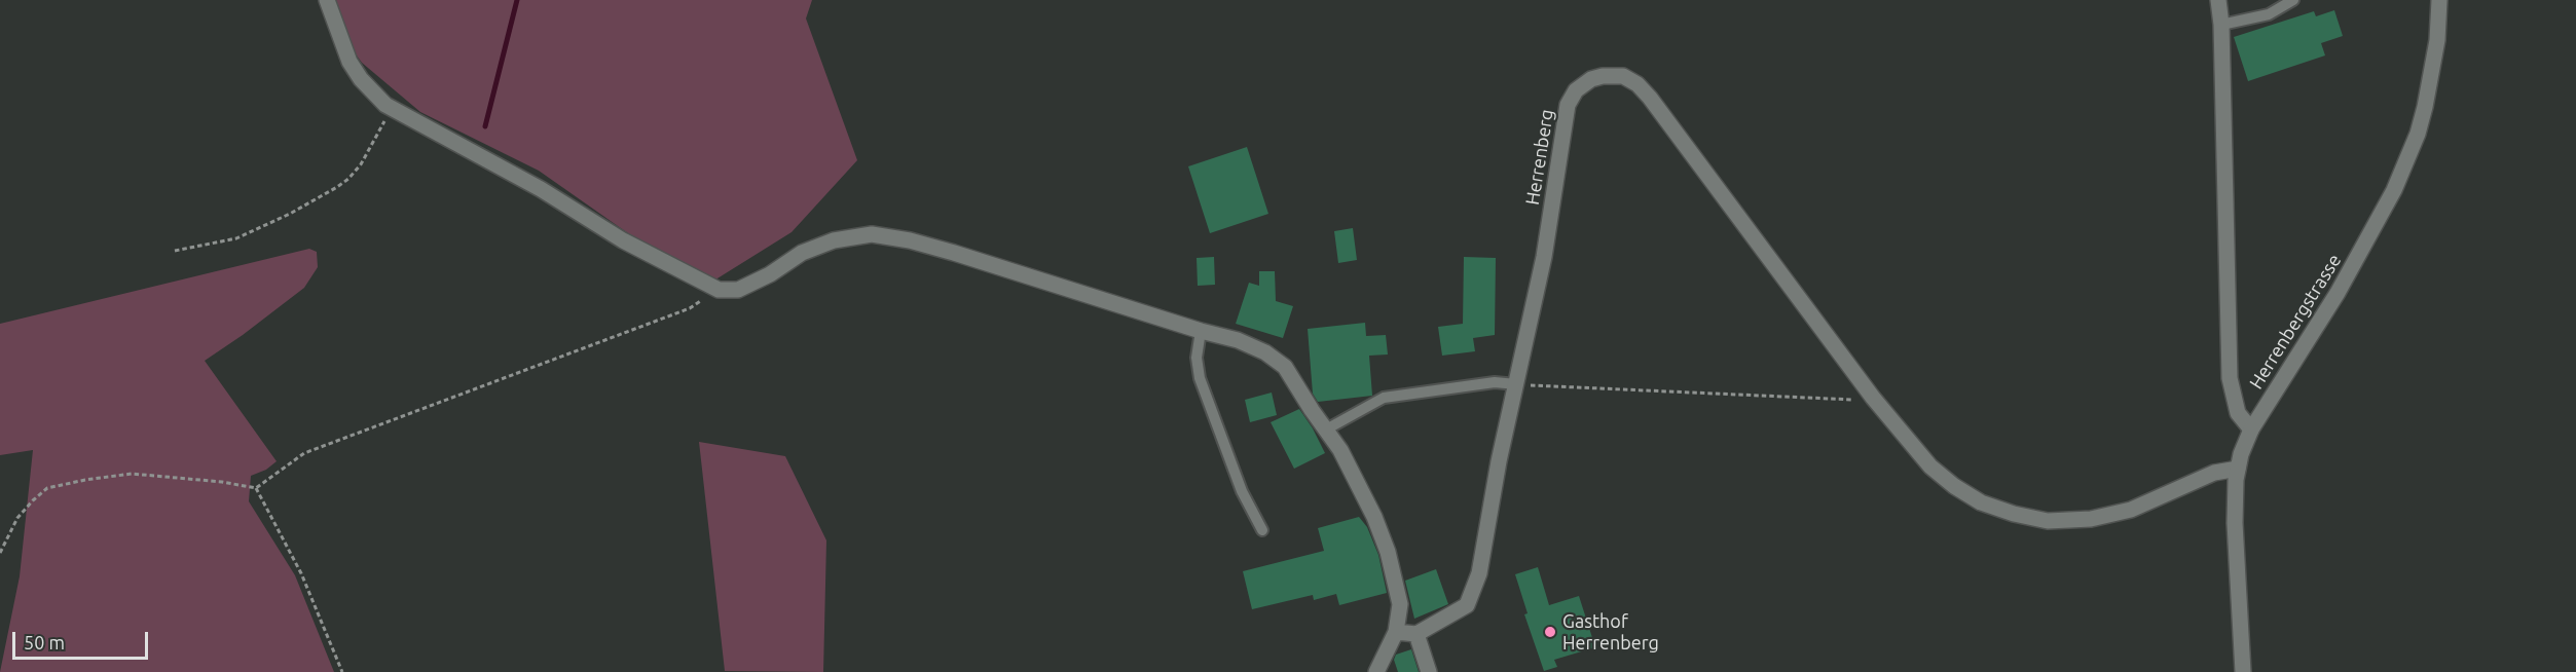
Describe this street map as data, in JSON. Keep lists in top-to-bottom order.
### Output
{
  "streets": {
    "street": ["Herrenberg", "Herrenbergstrasse"]
  },
  "crossings": [
    ["Herrenberg", "Herrenbergstrasse"]
  ],
  "places": ["Gasthof Herrenberg"],
  "scale_bar": "50 m"
}
